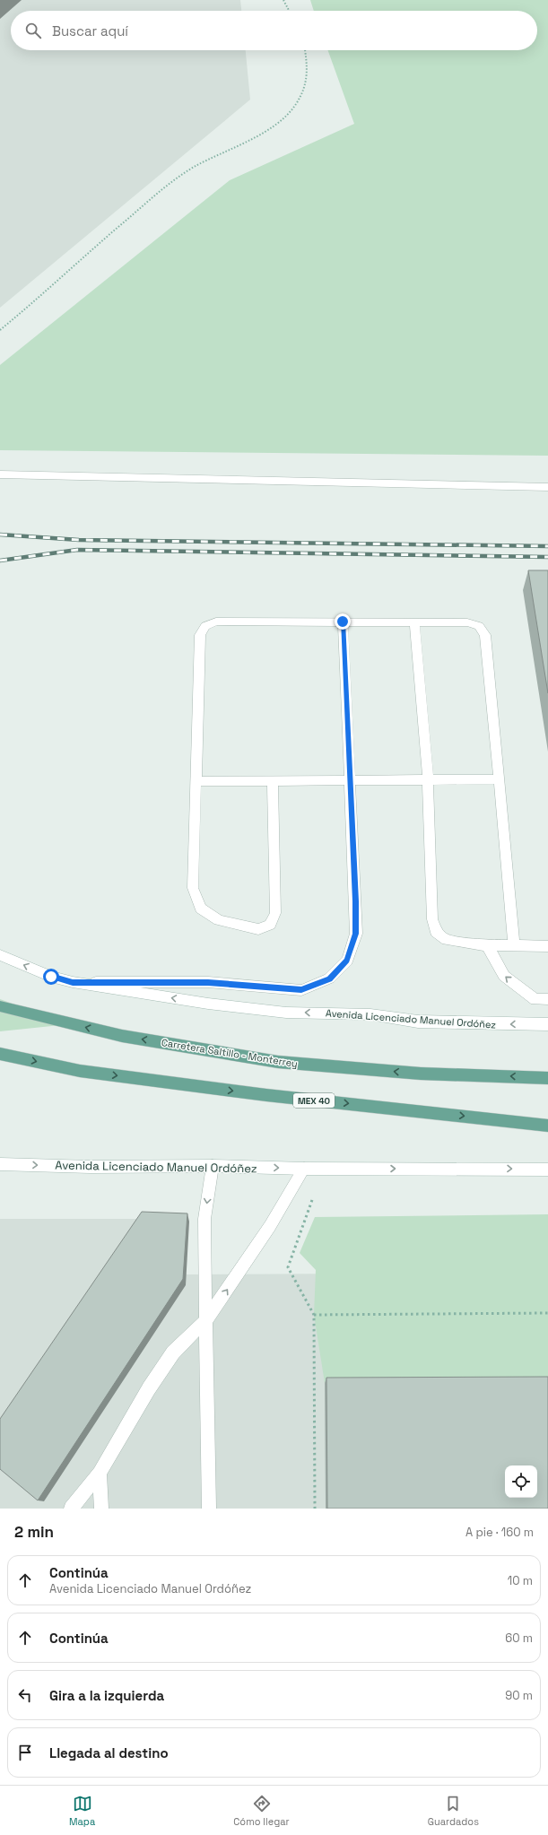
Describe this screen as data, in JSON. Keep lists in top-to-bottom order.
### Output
{
  "streets": {
    "main road": ["Avenida Licenciado Manuel Ordóñez", "Carretera Saltillo - Monterrey", "MEX 40"]
  },
  "page": {
    "search": "Buscar aquí",
    "heading": ["2 min", "A pie · 160 m"],
    "list": [
      ["Continúa", "Avenida Licenciado Manuel Ordóñez", "10 m"],
      ["Continúa", "60 m"],
      ["Gira a la izquierda", "90 m"],
      "Llegada al destino"
    ],
    "nav": ["Mapa", "Cómo llegar", "Guardados"]
  }
}
